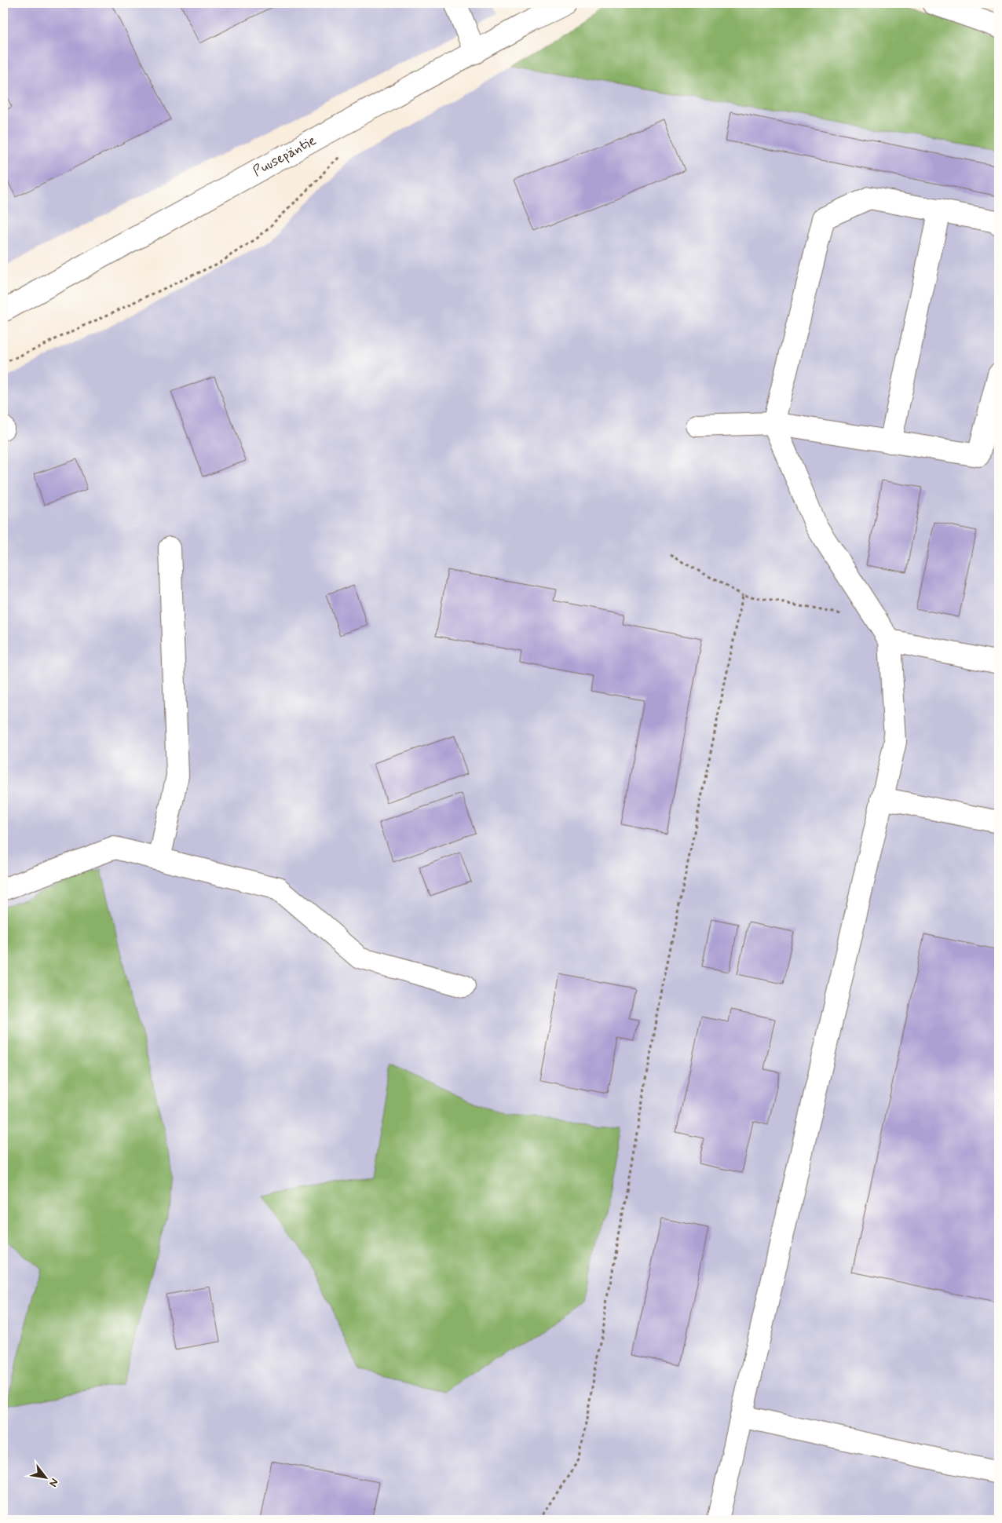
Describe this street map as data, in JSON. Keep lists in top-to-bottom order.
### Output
{
  "streets": {
    "street": ["Puusepäntie"]
  },
  "north": "bottom right"
}
